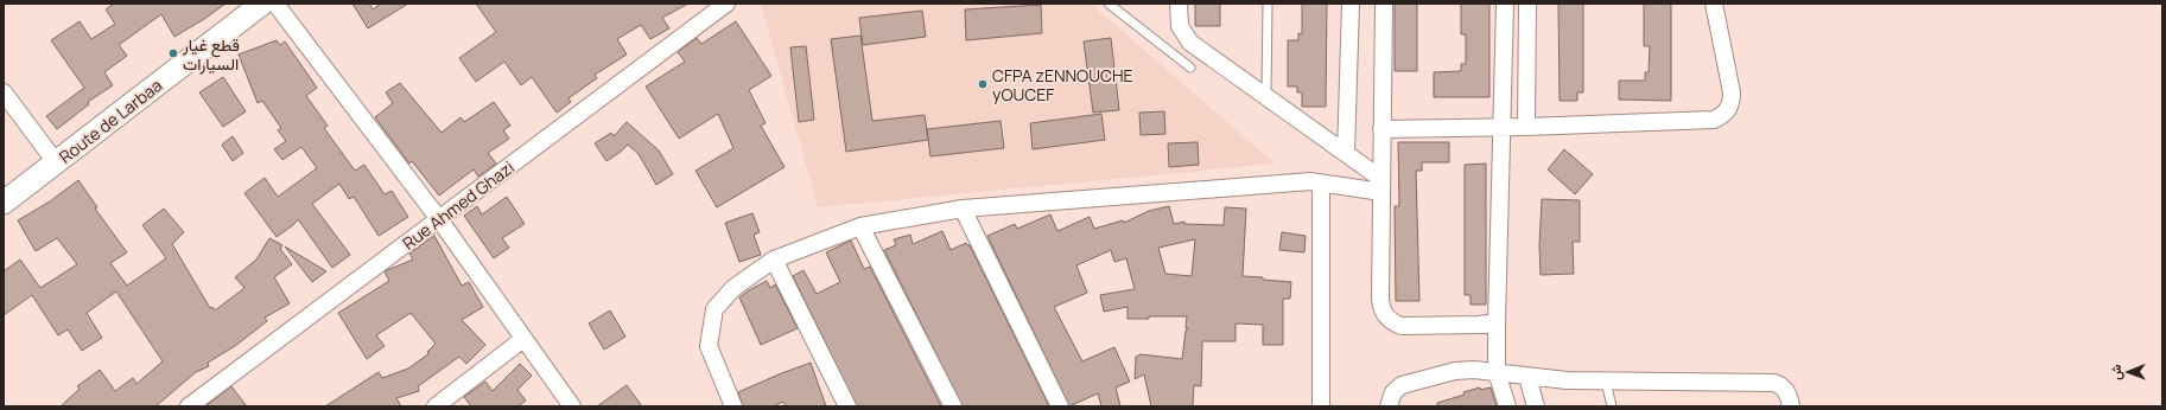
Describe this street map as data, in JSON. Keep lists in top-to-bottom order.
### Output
{
  "streets": {
    "main road": ["Route de Larbaa"],
    "street": ["Rue Ahmed Ghazi"]
  },
  "places": ["قطع غيار السيارات", "CFPA zENNOUCHE yOUCEF"],
  "north": "left"
}
